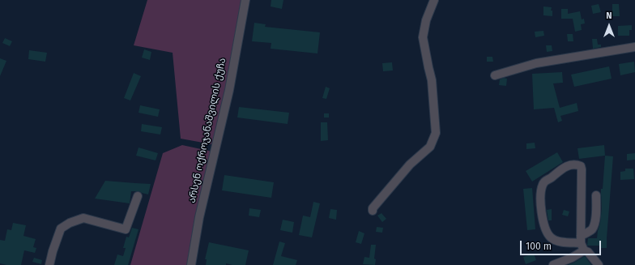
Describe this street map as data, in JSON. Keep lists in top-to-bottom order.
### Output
{
  "streets": {
    "street": ["არსენ ოქროჯანაშვილის ქუჩა"]
  },
  "scale_bar": "100 m",
  "north": "top"
}
